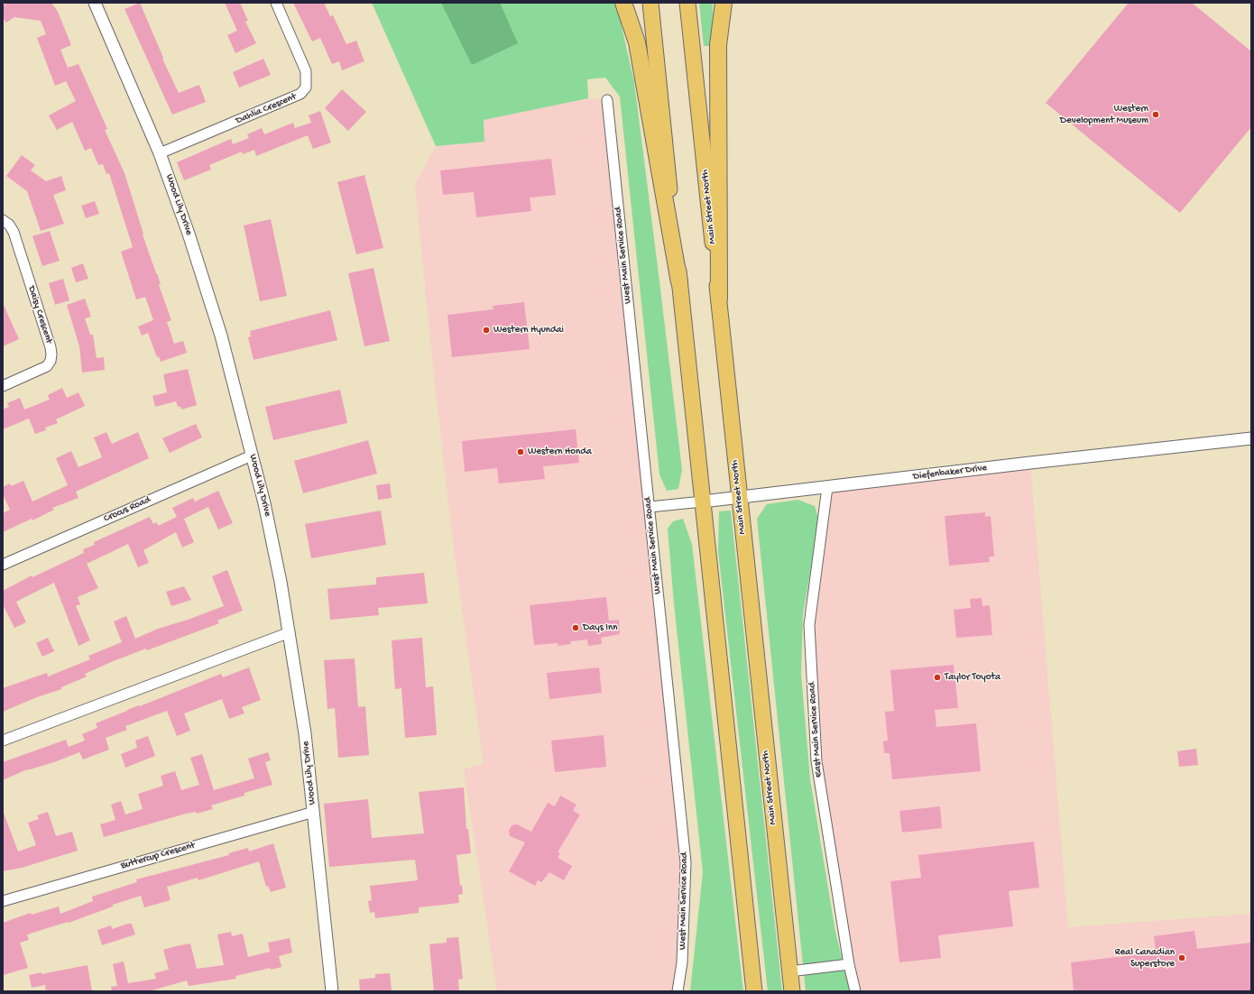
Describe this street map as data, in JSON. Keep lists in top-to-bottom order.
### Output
{
  "streets": {
    "main road": ["Main Street North"],
    "street": [
      "Dahlia Crescent",
      "Wood Lily Drive",
      "West Main Service Road",
      "Daisy Crescent",
      "Diefenbaker Drive",
      "Crocus Road",
      "East Main Service Road",
      "Buttercup Crescent"
    ]
  },
  "crossings": [
    ["Dahlia Crescent", "Wood Lily Drive"],
    ["Wood Lily Drive", "Crocus Road"],
    ["Wood Lily Drive", "Buttercup Crescent"],
    ["Main Street North", "Diefenbaker Drive"],
    ["West Main Service Road", "Diefenbaker Drive"],
    ["Diefenbaker Drive", "East Main Service Road"]
  ],
  "places": [
    "Western Development Museum",
    "Western Hyundai",
    "Western Honda",
    "Days Inn",
    "Taylor Toyota",
    "Real Canadian Superstore"
  ]
}
